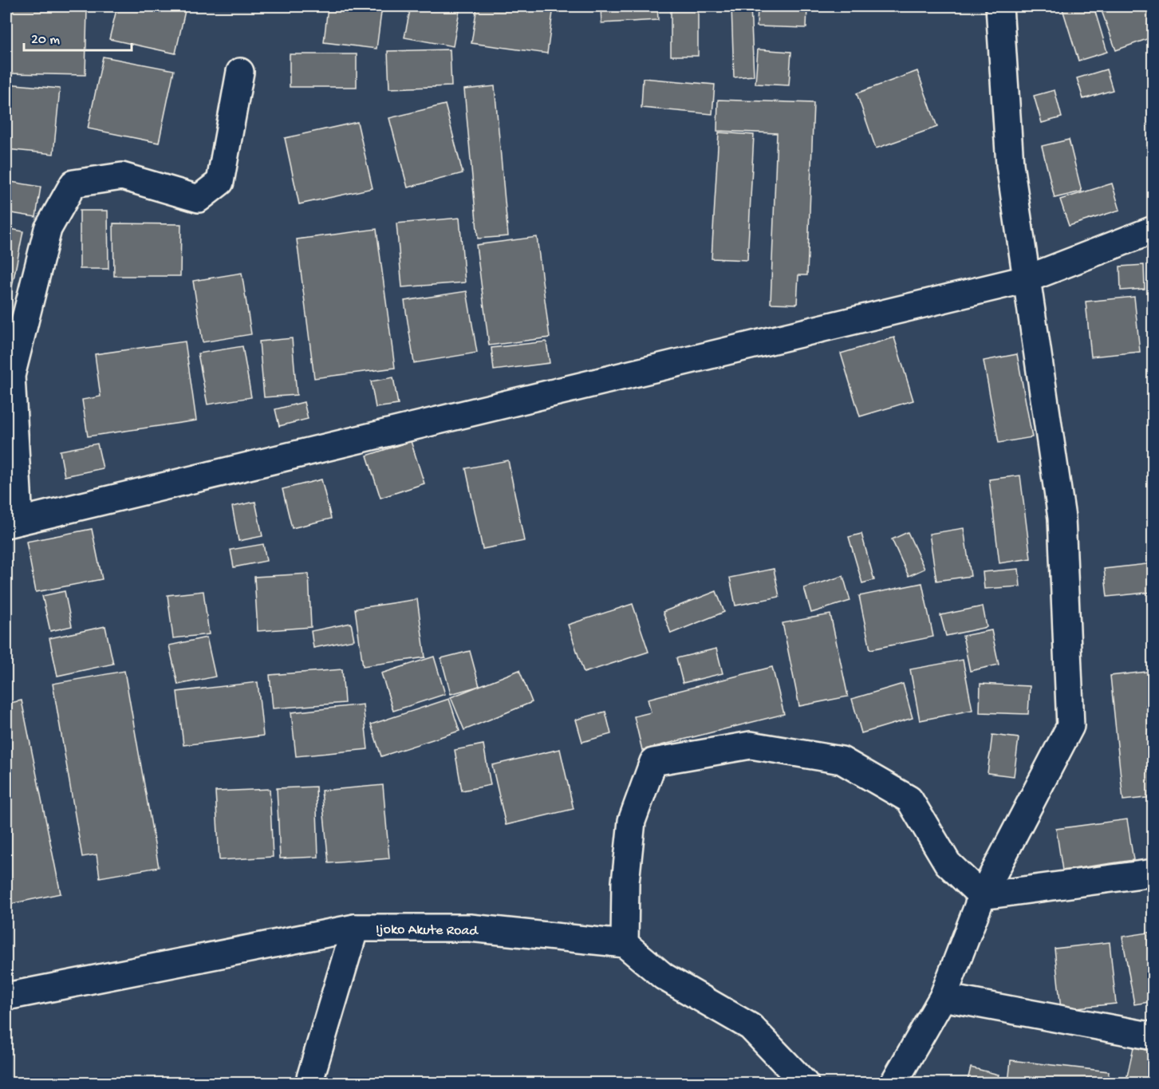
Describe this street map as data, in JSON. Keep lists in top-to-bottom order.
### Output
{
  "streets": {
    "street": ["Ijoko Akute Road"]
  },
  "scale_bar": "20 m"
}
